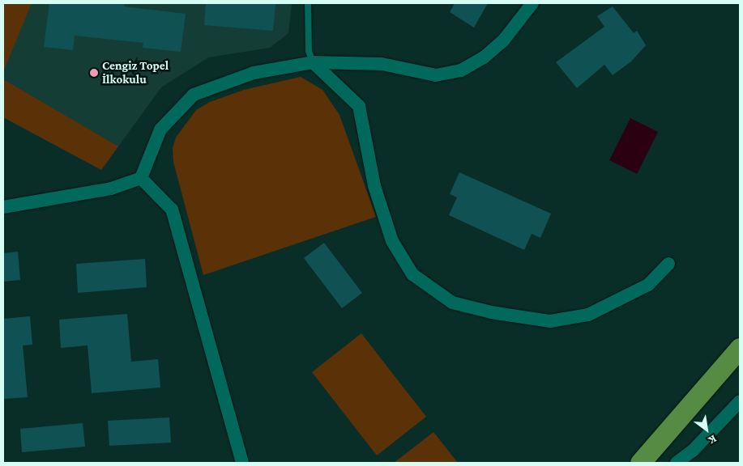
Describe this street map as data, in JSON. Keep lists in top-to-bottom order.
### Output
{
  "places": ["Cengiz Topel İlkokulu"],
  "north": "bottom right"
}
